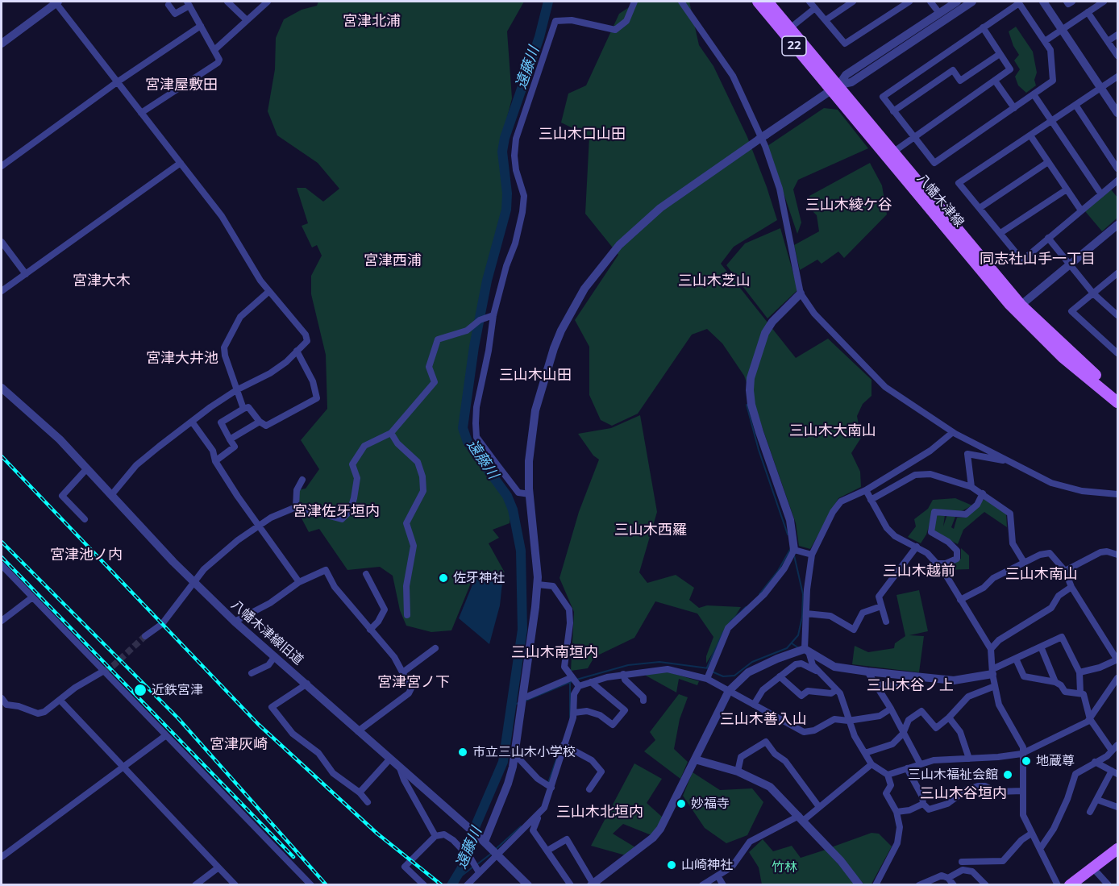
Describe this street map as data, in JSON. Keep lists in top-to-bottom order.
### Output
{
  "streets": {
    "main road": ["22", "八幡木津線"],
    "street": ["八幡木津線旧道"]
  },
  "districts": [
    "宮津北浦",
    "宮津屋敷田",
    "三山木口山田",
    "三山木綾ケ谷",
    "同志社山手一丁目",
    "宮津西浦",
    "宮津大木",
    "三山木芝山",
    "宮津大井池",
    "三山木山田",
    "三山木大南山",
    "宮津佐牙垣内",
    "三山木西羅",
    "宮津池ノ内",
    "三山木越前",
    "三山木南山",
    "三山木南垣内",
    "宮津宮ノ下",
    "三山木谷ノ上",
    "三山木善入山",
    "宮津灰崎",
    "三山木谷垣内",
    "三山木北垣内"
  ],
  "water": ["遠藤川"],
  "parks": ["竹林"],
  "places": [
    "佐牙神社",
    "近鉄宮津",
    "市立三山木小学校",
    "地蔵尊",
    "三山木福祉会館",
    "妙福寺",
    "山崎神社"
  ]
}
